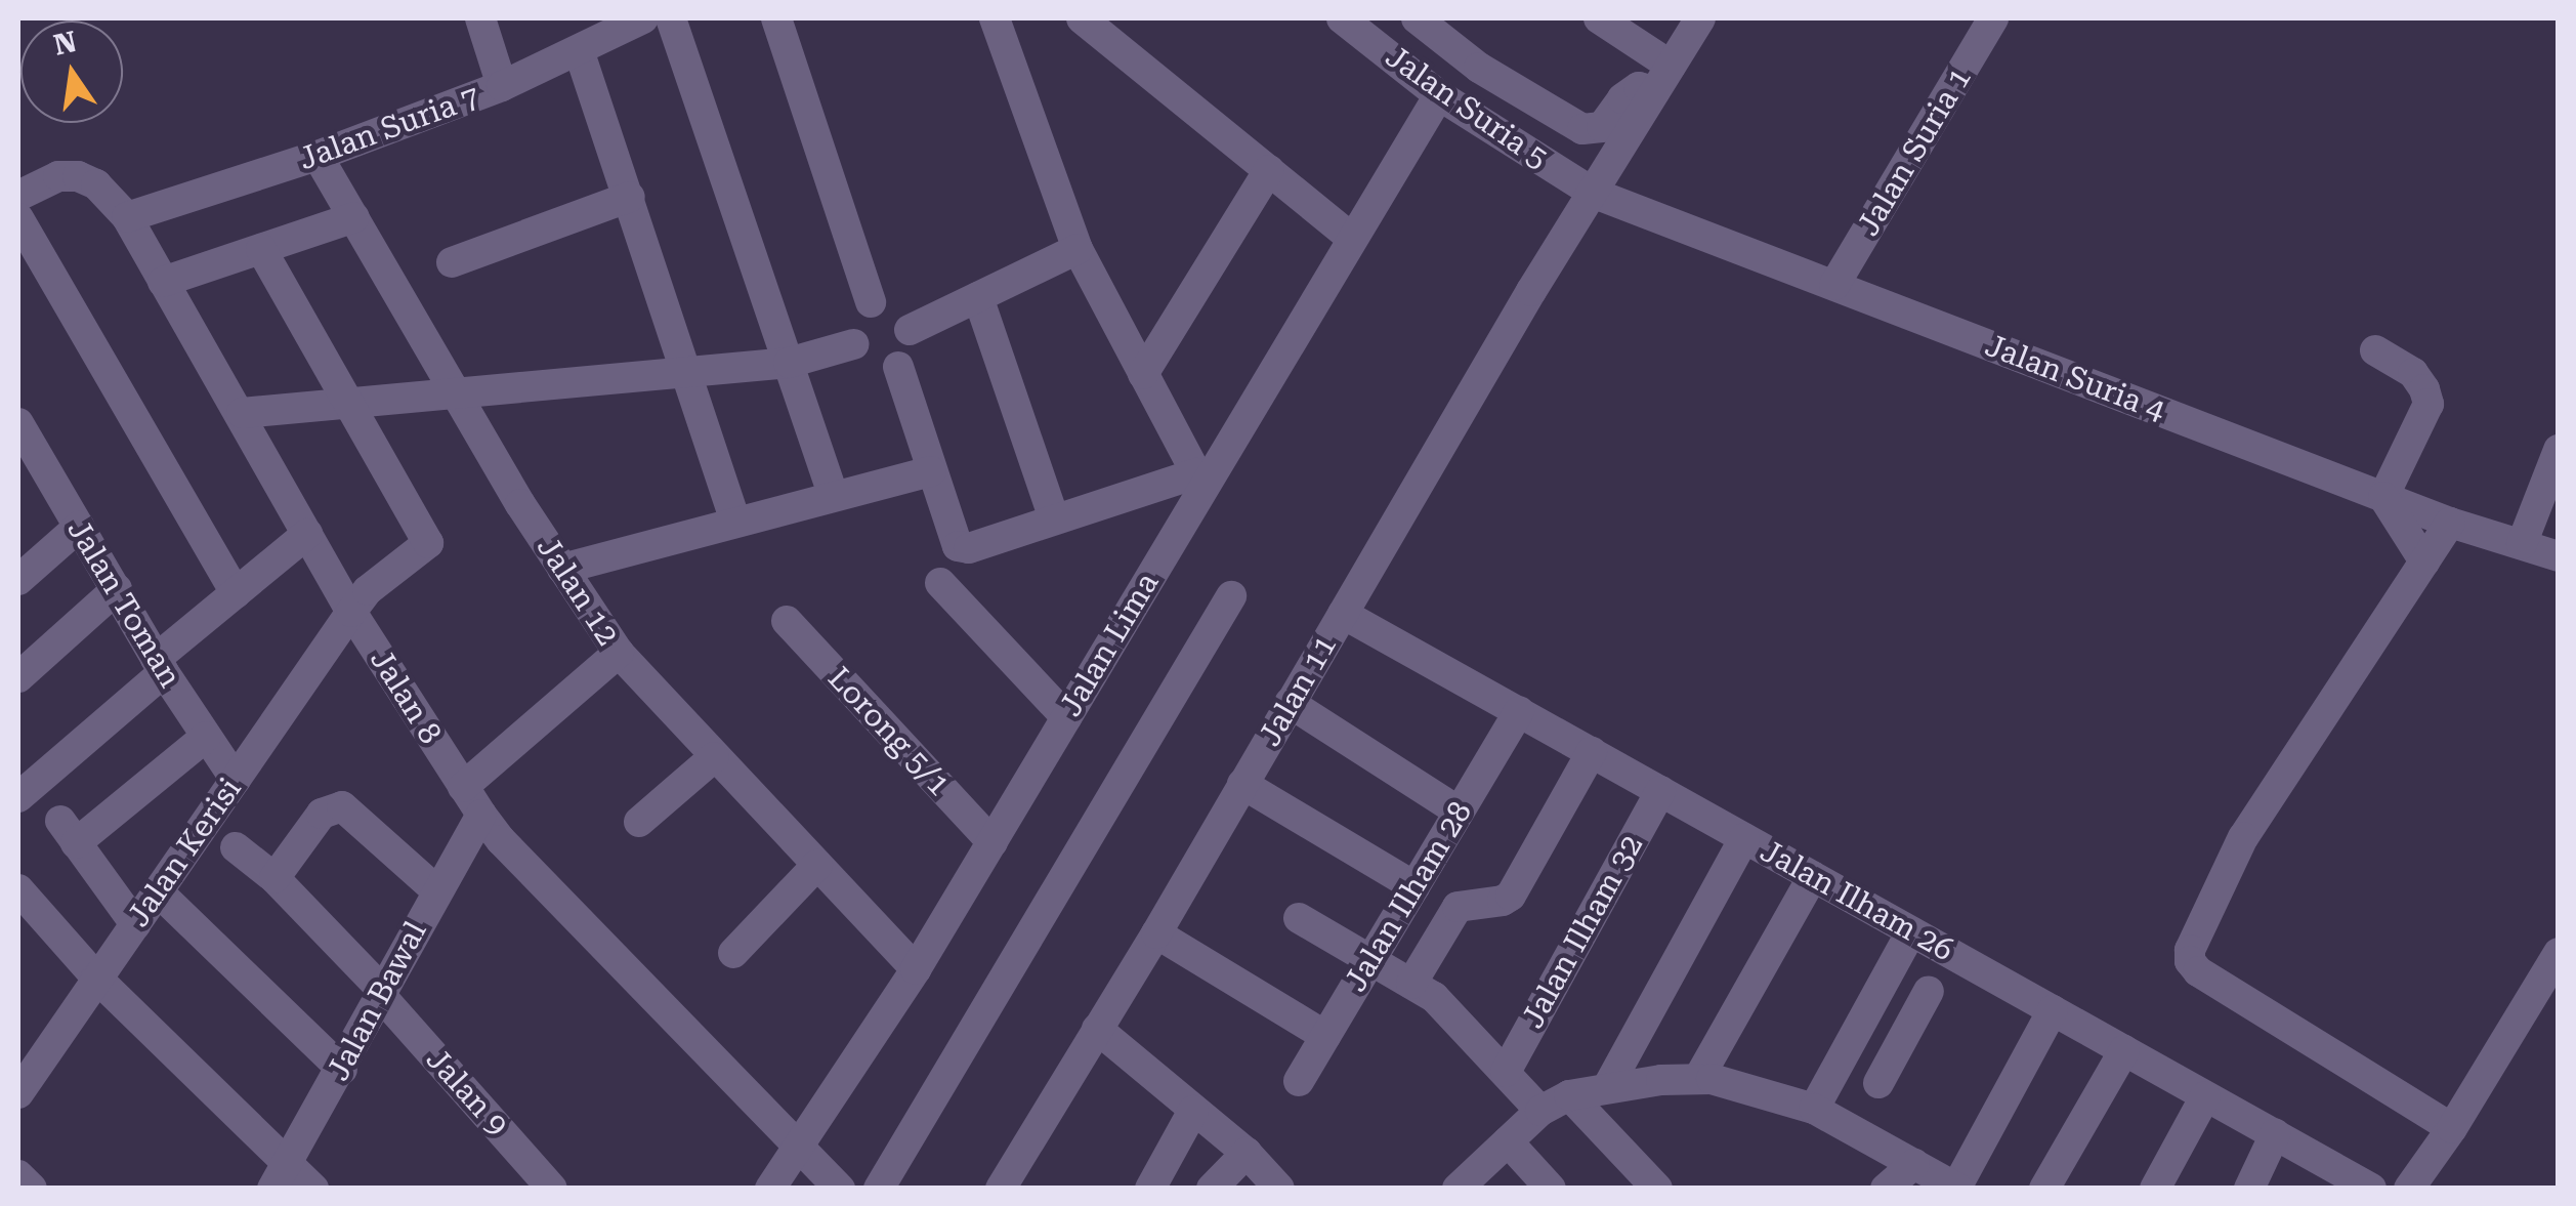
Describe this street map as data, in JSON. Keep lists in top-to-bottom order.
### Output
{
  "streets": {
    "street": [
      "Jalan Suria 5",
      "Jalan Suria 7",
      "Jalan Suria 1",
      "Jalan Suria 4",
      "Jalan 12",
      "Jalan Toman",
      "Jalan Lima",
      "Jalan 11",
      "Jalan 8",
      "Lorong 5/1",
      "Jalan Kerisi",
      "Jalan Ilham 28",
      "Jalan Ilham 26",
      "Jalan Ilham 32",
      "Jalan Bawal",
      "Jalan 9"
    ]
  },
  "crossings": [
    ["Jalan Suria 5", "Jalan Suria 4"],
    ["Jalan Suria 5", "Jalan Lima"],
    ["Jalan Suria 5", "Jalan 11"],
    ["Jalan Suria 7", "Jalan 12"],
    ["Jalan Suria 7", "Jalan 8"],
    ["Jalan Suria 1", "Jalan Suria 4"],
    ["Jalan Suria 4", "Jalan 11"],
    ["Jalan 12", "Jalan Lima"],
    ["Jalan Toman", "Jalan Kerisi"],
    ["Jalan Lima", "Jalan 8"],
    ["Jalan Lima", "Lorong 5/1"],
    ["Jalan 11", "Jalan Ilham 26"],
    ["Jalan 8", "Jalan Kerisi"],
    ["Jalan 8", "Jalan Bawal"],
    ["Jalan Ilham 28", "Jalan Ilham 26"],
    ["Jalan Ilham 26", "Jalan Ilham 32"],
    ["Jalan Bawal", "Jalan 9"]
  ],
  "north": "top"
}
